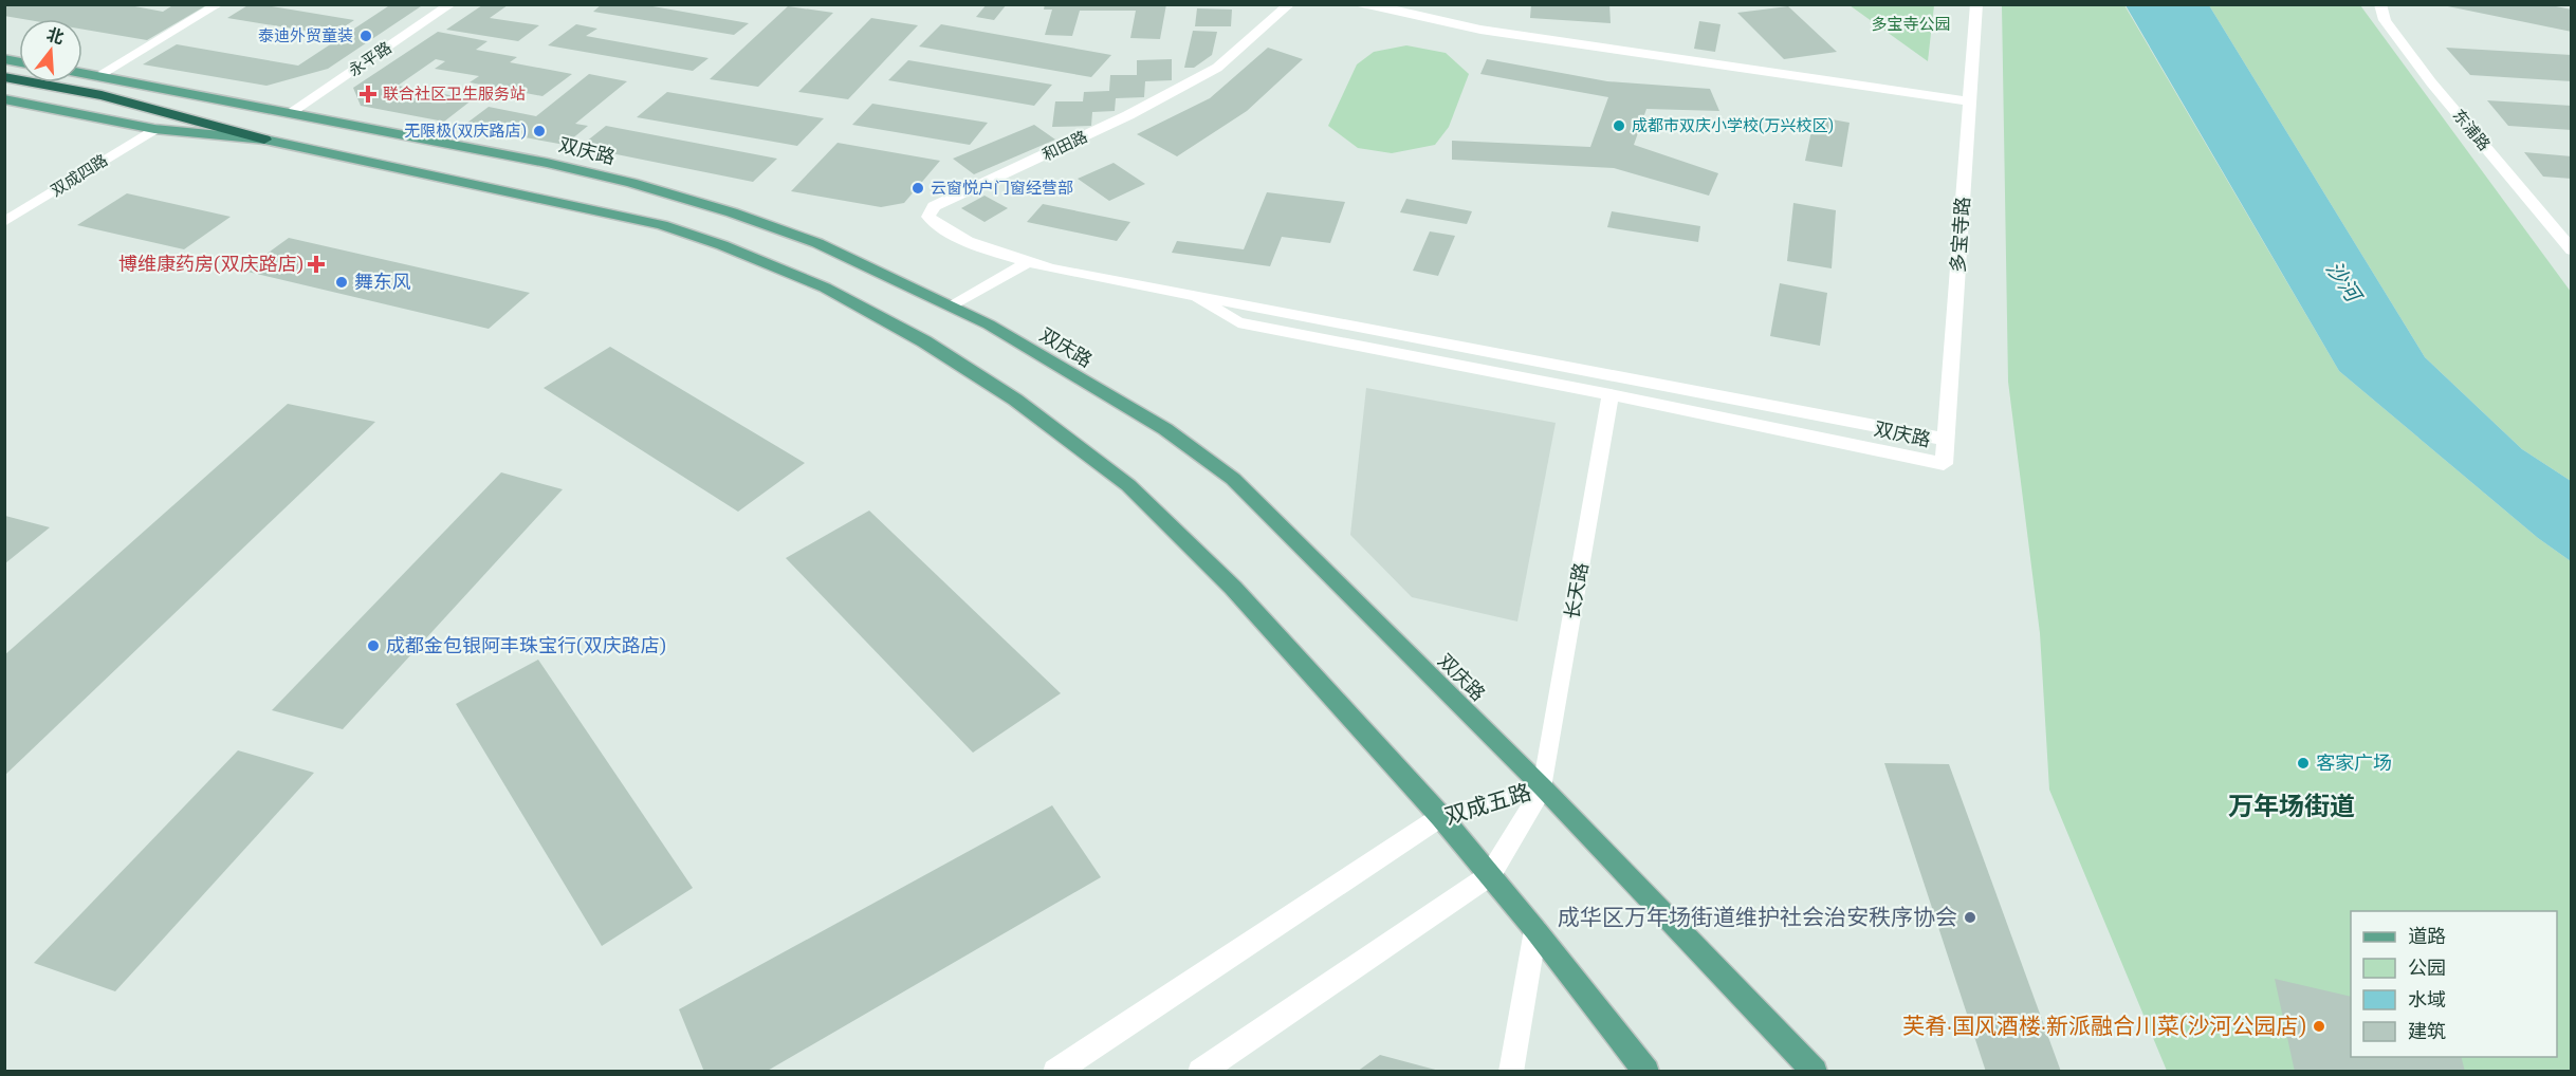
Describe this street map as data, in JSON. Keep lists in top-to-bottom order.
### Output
{
  "streets": {
    "main road": ["双庆路"],
    "street": [
      "永平路",
      "东浦路",
      "和田路",
      "双成四路",
      "多宝寺路",
      "长天路",
      "双成五路"
    ]
  },
  "crossings": [
    ["永平路", "双庆路"],
    ["和田路", "双庆路"],
    ["双庆路", "多宝寺路"],
    ["双庆路", "长天路"],
    ["双庆路", "双成五路"],
    ["长天路", "双成五路"]
  ],
  "districts": ["万年场街道"],
  "water": ["沙河"],
  "parks": ["多宝寺公园"],
  "places": {
    "other": [
      "泰迪外贸童装",
      "成都市双庆小学校(万兴校区)",
      "无限极(双庆路店)",
      "云窗悦户门窗经营部",
      "舞东风",
      "成都金包银阿丰珠宝行(双庆路店)",
      "客家广场",
      "成华区万年场街道维护社会治安秩序协会",
      "芙肴·国风酒楼·新派融合川菜(沙河公园店)"
    ],
    "health": ["联合社区卫生服务站", "博维康药房(双庆路店)"]
  },
  "legend": [
    "道路",
    "公园",
    "水域",
    "建筑"
  ],
  "north": "top"
}
